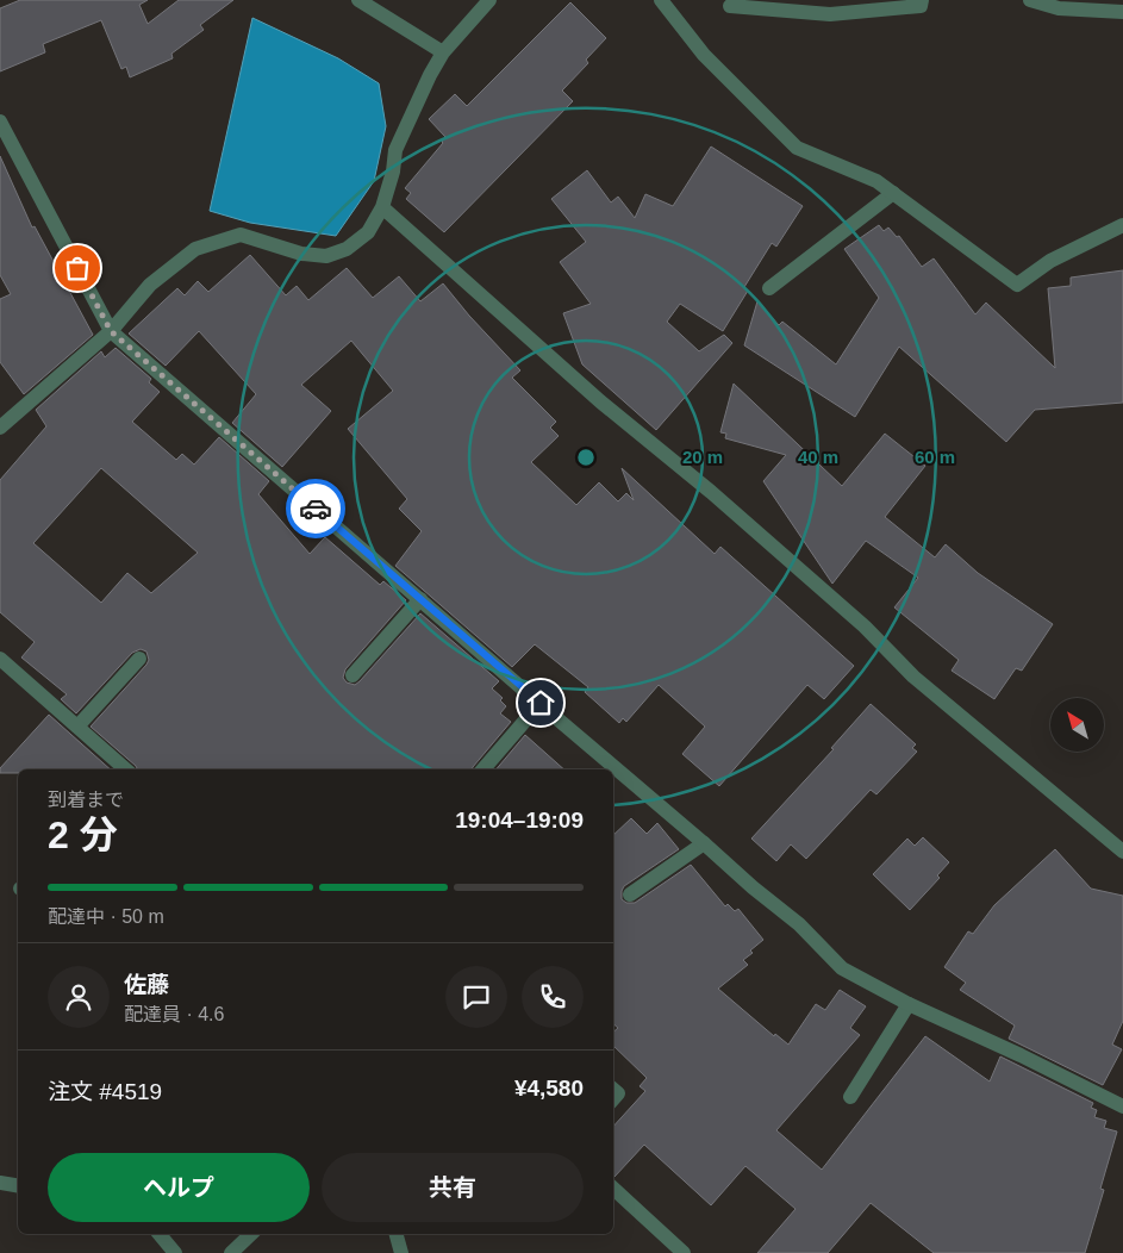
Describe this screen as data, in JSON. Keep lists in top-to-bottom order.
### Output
{
  "north": "top left",
  "page": {
    "heading": ["2 分", "到着まで", "19:04–19:09"],
    "panel": [
      "佐藤",
      "配達員 · 4.6",
      "注文 #4519",
      "¥4,580"
    ],
    "bar": "配達中 · 50 m",
    "buttons": ["ヘルプ", "共有"]
  },
  "rings": ["20 m", "40 m", "60 m"]
}
